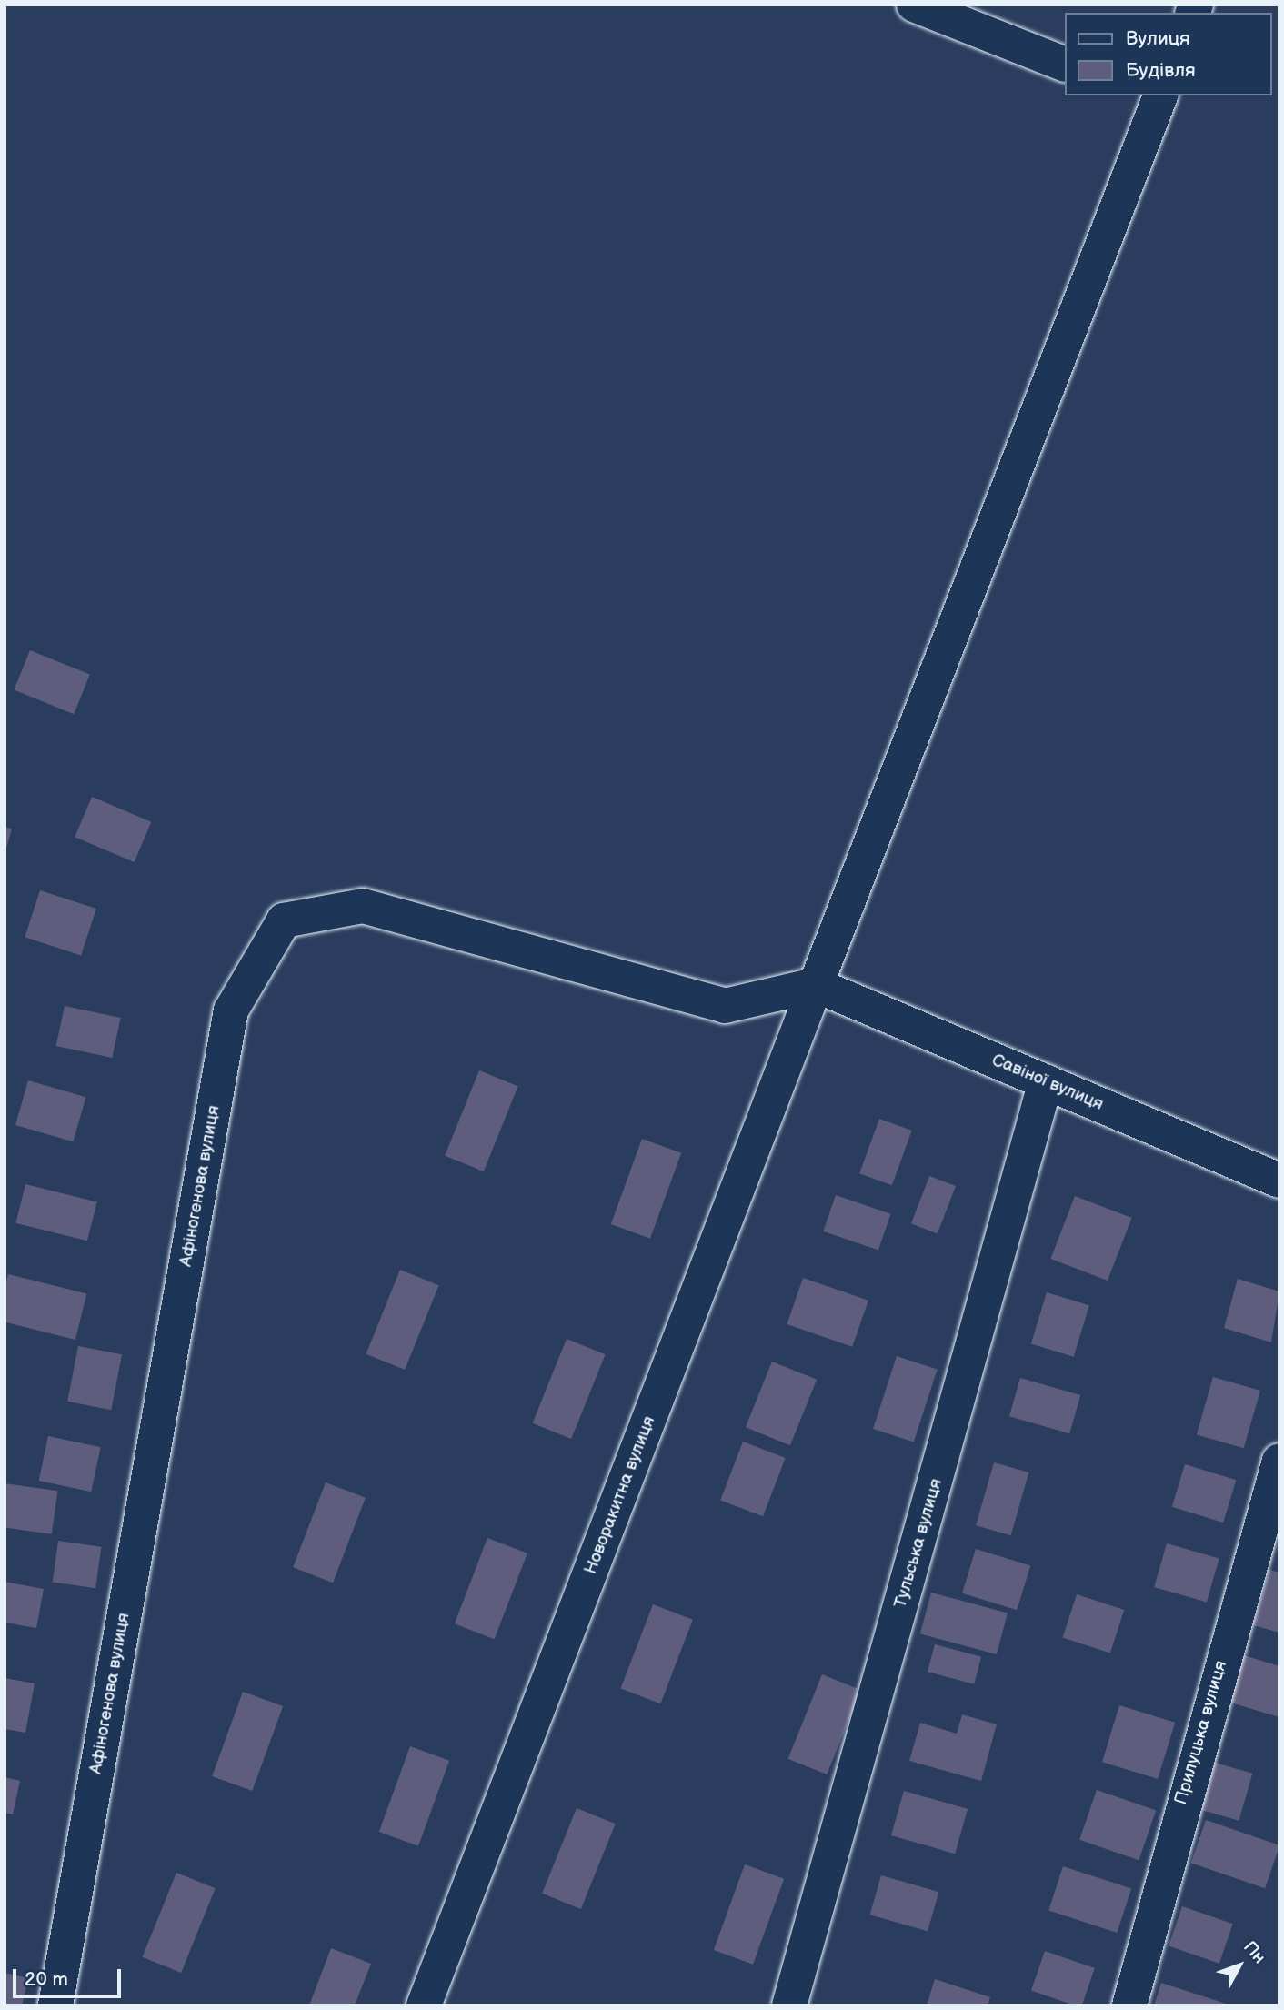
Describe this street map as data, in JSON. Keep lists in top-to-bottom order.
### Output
{
  "streets": {
    "street": [
      "Савіної вулиця",
      "Афіногенова вулиця",
      "Новоракитна вулиця",
      "Тульська вулиця",
      "Прилуцька вулиця"
    ]
  },
  "crossings": [
    ["Савіної вулиця", "Афіногенова вулиця"],
    ["Савіної вулиця", "Новоракитна вулиця"],
    ["Савіної вулиця", "Тульська вулиця"],
    ["Афіногенова вулиця", "Новоракитна вулиця"]
  ],
  "legend": ["Вулиця", "Будівля"],
  "scale_bar": "20 m",
  "north": "top right"
}
